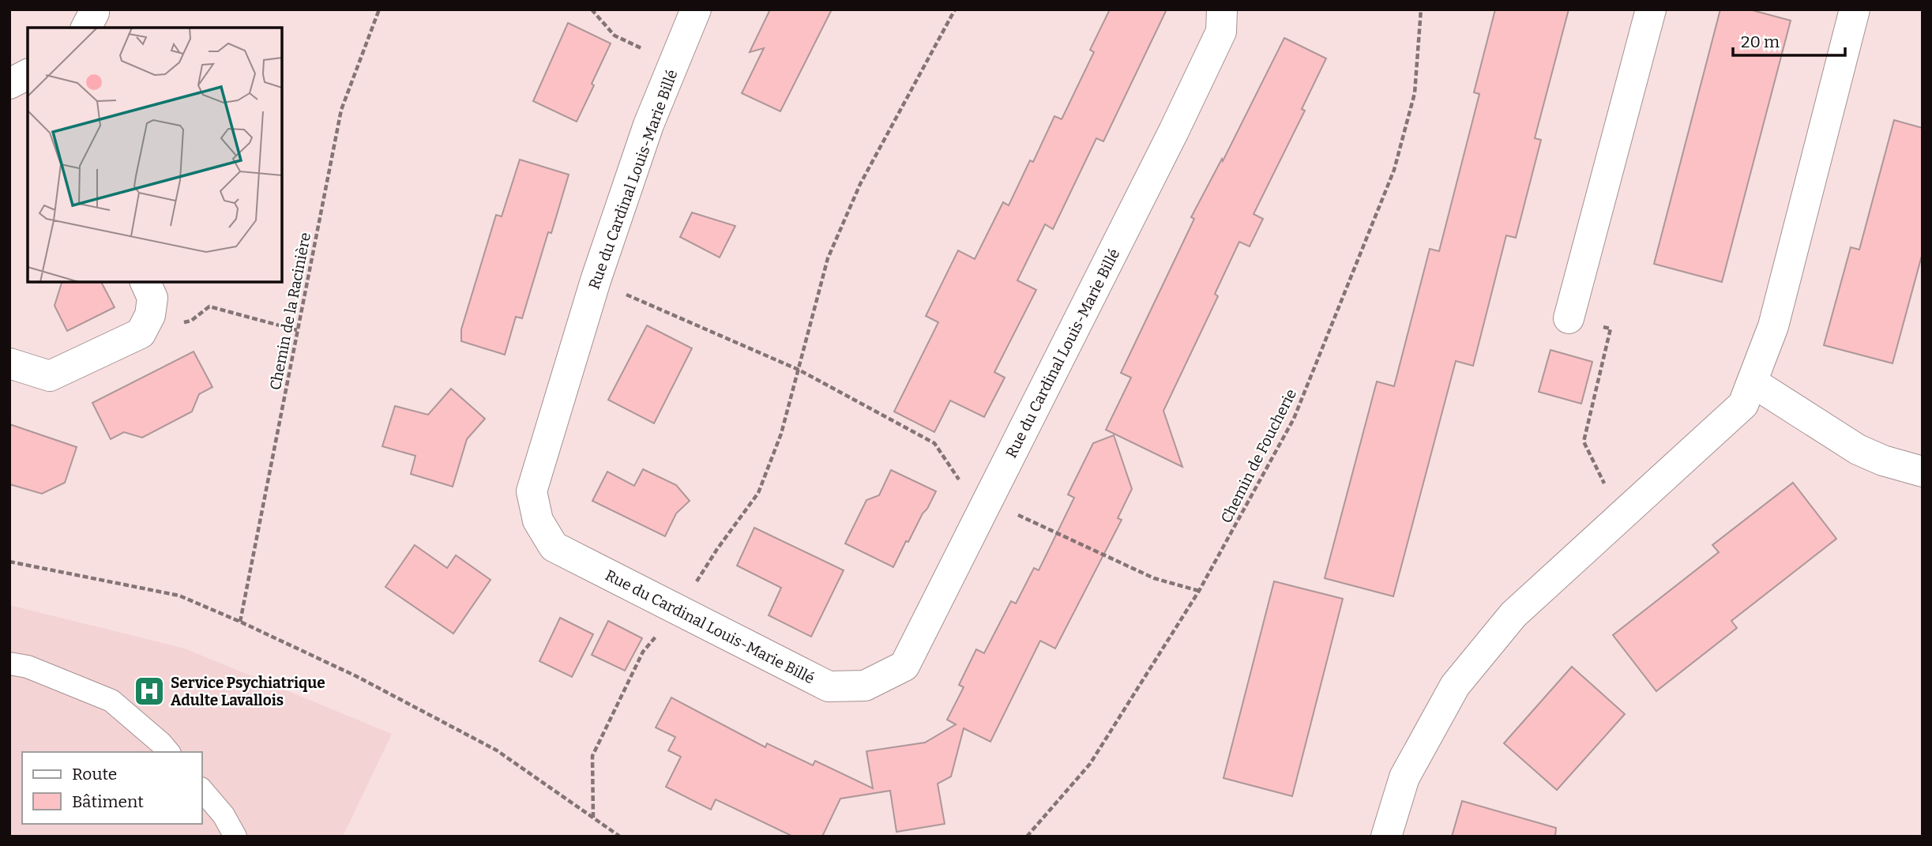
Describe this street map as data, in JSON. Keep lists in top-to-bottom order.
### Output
{
  "streets": {
    "street": ["Rue du Cardinal Louis-Marie Billé"],
    "path": ["Chemin de la Racinière", "Chemin de Foucherie"]
  },
  "places": {
    "hospital": ["Service Psychiatrique Adulte Lavallois"]
  },
  "legend": ["Route", "Bâtiment"],
  "scale_bar": "20 m"
}
